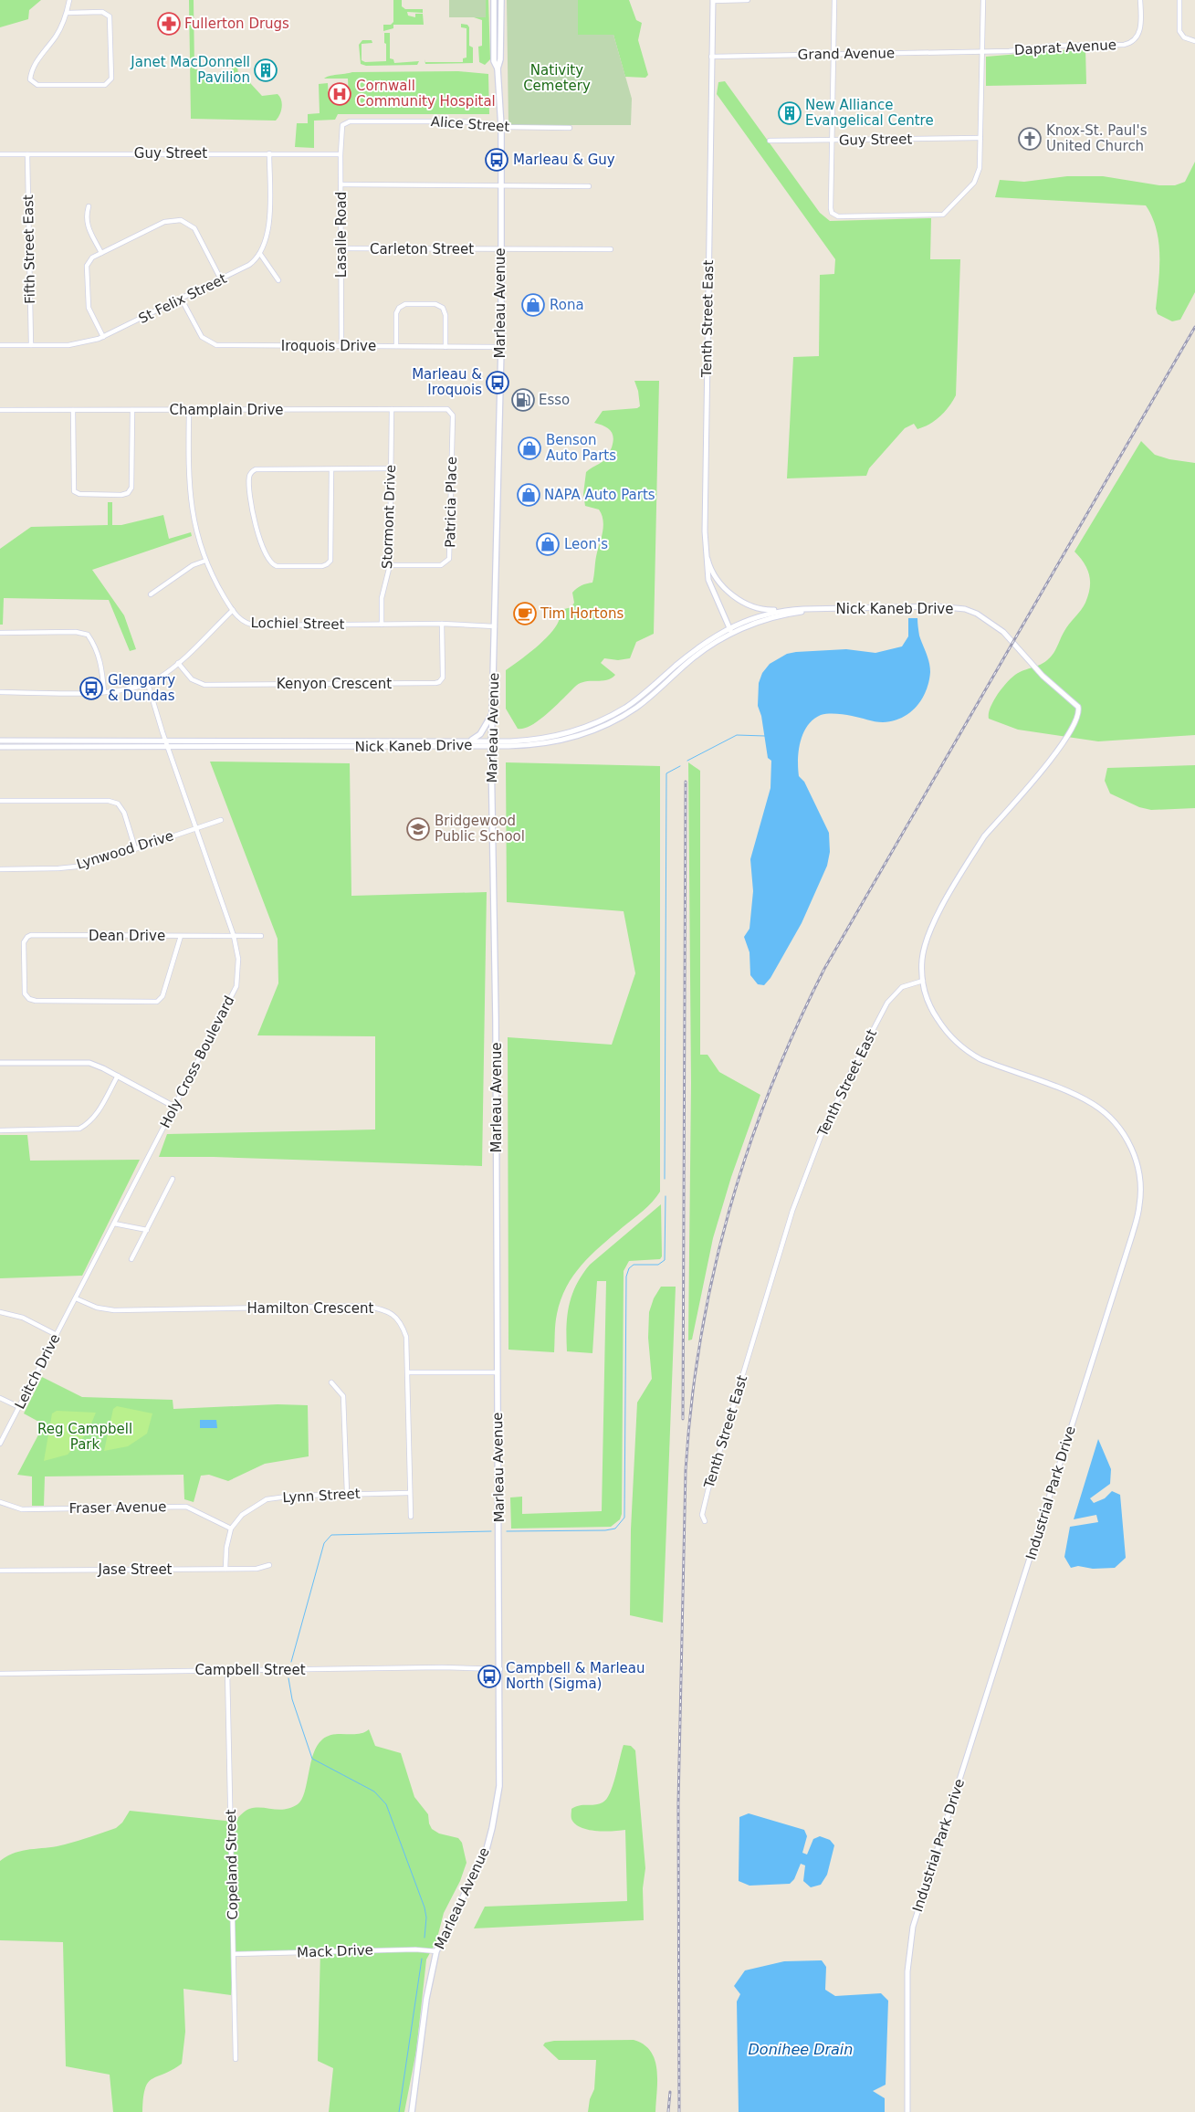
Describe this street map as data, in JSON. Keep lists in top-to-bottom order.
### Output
{
  "streets": {
    "main road": ["Marleau Avenue"],
    "street": [
      "Daprat Avenue",
      "Grand Avenue",
      "Alice Street",
      "Guy Street",
      "Lasalle Road",
      "Fifth Street East",
      "Carleton Street",
      "St Felix Street",
      "Tenth Street East",
      "Iroquois Drive",
      "Champlain Drive",
      "Patricia Place",
      "Stormont Drive",
      "Nick Kaneb Drive",
      "Lochiel Street",
      "Kenyon Crescent",
      "Lynwood Drive",
      "Dean Drive",
      "Holy Cross Boulevard",
      "Hamilton Crescent",
      "Leitch Drive",
      "Industrial Park Drive",
      "Lynn Street",
      "Fraser Avenue",
      "Jase Street",
      "Campbell Street",
      "Copeland Street",
      "Mack Drive"
    ]
  },
  "crossings": [
    ["Daprat Avenue", "Grand Avenue"],
    ["Grand Avenue", "Tenth Street East"],
    ["Alice Street", "Lasalle Road"],
    ["Alice Street", "Marleau Avenue"],
    ["Guy Street", "Lasalle Road"],
    ["Guy Street", "Fifth Street East"],
    ["Lasalle Road", "Carleton Street"],
    ["Lasalle Road", "Iroquois Drive"],
    ["Fifth Street East", "St Felix Street"],
    ["Carleton Street", "Marleau Avenue"],
    ["St Felix Street", "Iroquois Drive"],
    ["Marleau Avenue", "Iroquois Drive"],
    ["Marleau Avenue", "Nick Kaneb Drive"],
    ["Marleau Avenue", "Lochiel Street"],
    ["Marleau Avenue", "Campbell Street"],
    ["Marleau Avenue", "Mack Drive"],
    ["Tenth Street East", "Nick Kaneb Drive"],
    ["Tenth Street East", "Industrial Park Drive"],
    ["Champlain Drive", "Patricia Place"],
    ["Champlain Drive", "Stormont Drive"],
    ["Champlain Drive", "Lochiel Street"],
    ["Patricia Place", "Stormont Drive"],
    ["Stormont Drive", "Lochiel Street"],
    ["Nick Kaneb Drive", "Holy Cross Boulevard"],
    ["Nick Kaneb Drive", "Industrial Park Drive"],
    ["Lochiel Street", "Kenyon Crescent"],
    ["Lynwood Drive", "Holy Cross Boulevard"],
    ["Dean Drive", "Holy Cross Boulevard"],
    ["Holy Cross Boulevard", "Hamilton Crescent"],
    ["Holy Cross Boulevard", "Leitch Drive"],
    ["Hamilton Crescent", "Leitch Drive"],
    ["Hamilton Crescent", "Lynn Street"],
    ["Lynn Street", "Fraser Avenue"],
    ["Campbell Street", "Copeland Street"],
    ["Copeland Street", "Mack Drive"]
  ],
  "water": ["Donihee Drain"],
  "parks": ["Nativity Cemetery", "Reg Campbell Park"],
  "places": {
    "pharmacy": ["Fullerton Drugs"],
    "building": ["Janet MacDonnell Pavilion", "New Alliance Evangelical Centre"],
    "hospital": ["Cornwall Community Hospital"],
    "church": ["Knox-St. Paul's United Church"],
    "bus stop": [
      "Marleau & Guy",
      "Marleau & Iroquois",
      "Glengarry & Dundas",
      "Campbell & Marleau North (Sigma)"
    ],
    "shop": [
      "Rona",
      "Benson Auto Parts",
      "NAPA Auto Parts",
      "Leon's"
    ],
    "fuel station": ["Esso"],
    "cafe": ["Tim Hortons"],
    "school or university": ["Bridgewood Public School"]
  }
}
